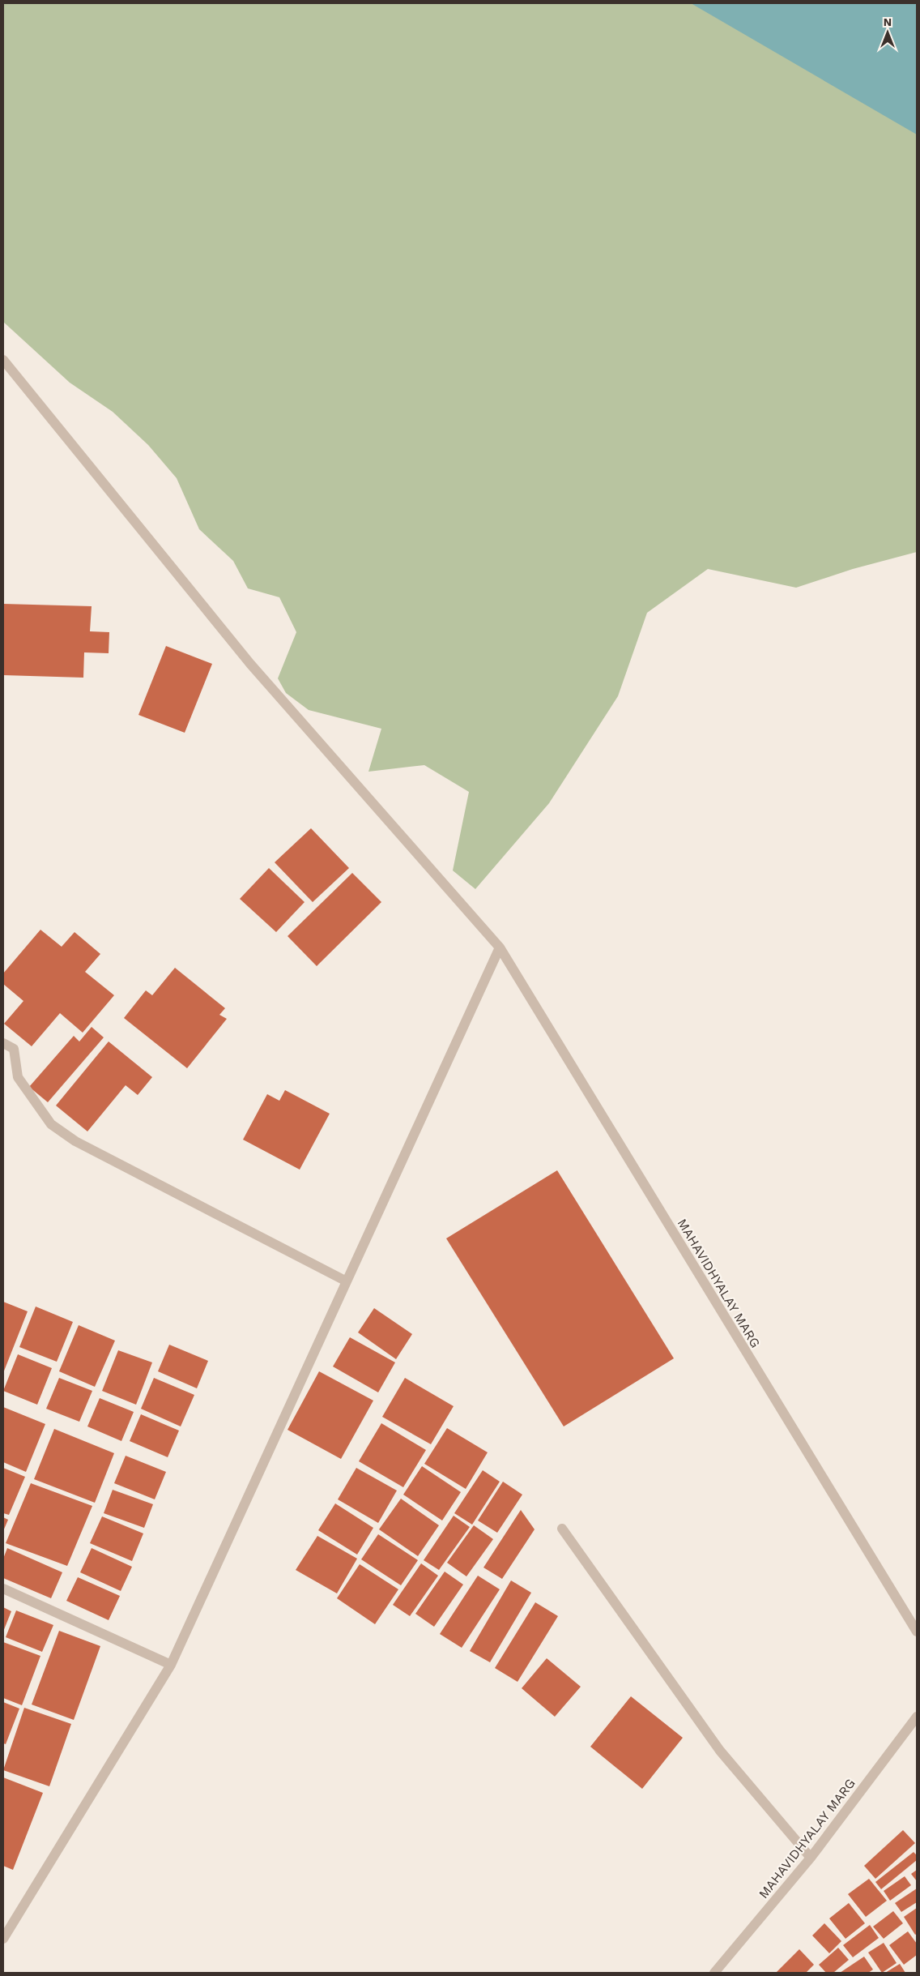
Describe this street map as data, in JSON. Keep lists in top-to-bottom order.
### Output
{
  "streets": {
    "street": ["MAHAVIDHYALAY MARG"]
  },
  "north": "top"
}
